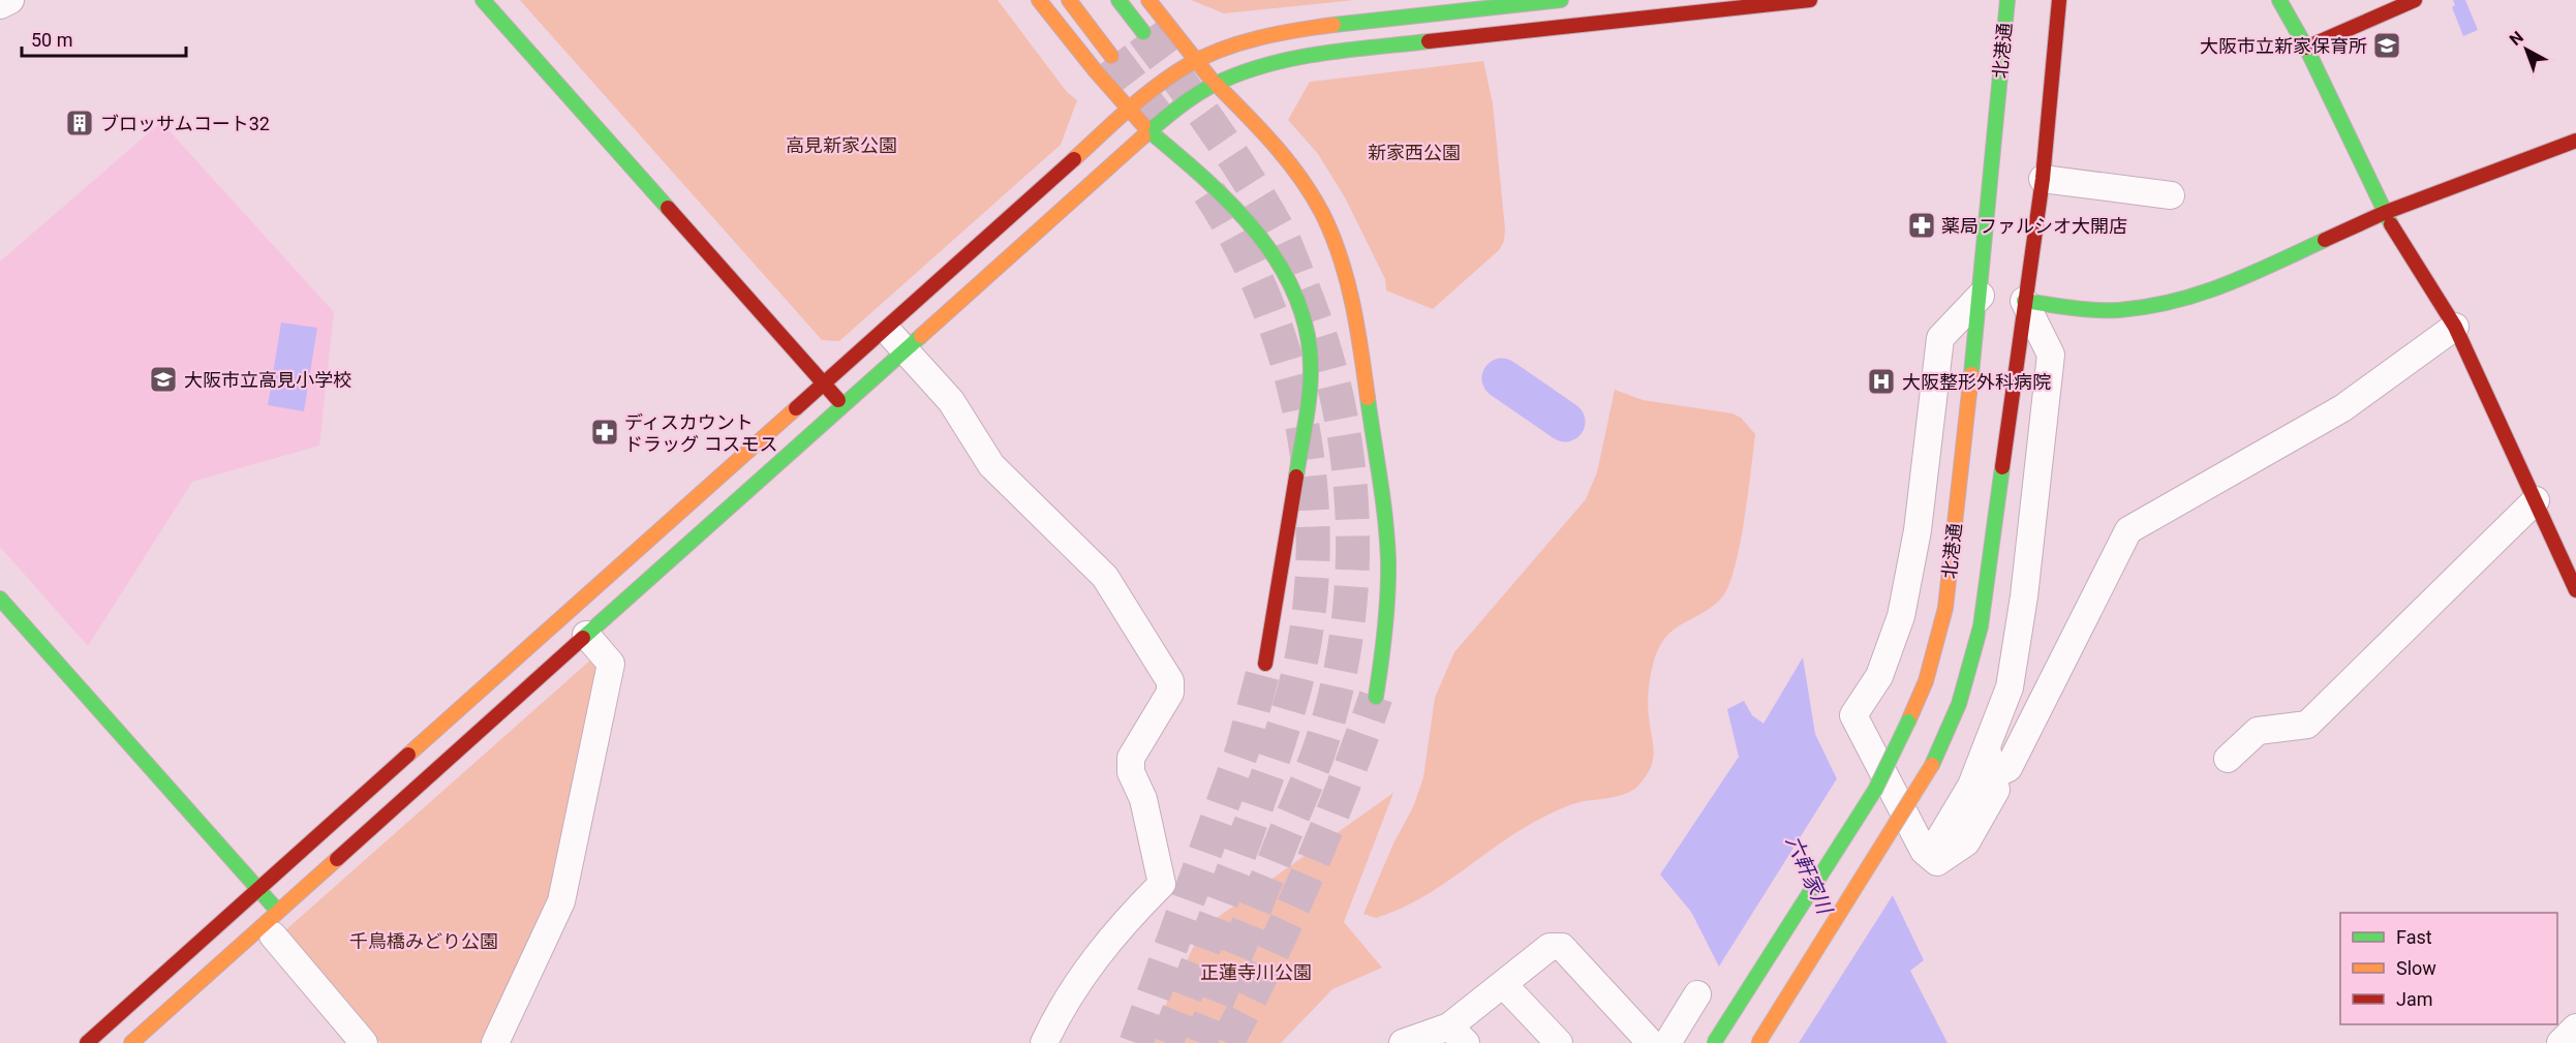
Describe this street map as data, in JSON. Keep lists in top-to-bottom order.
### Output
{
  "streets": {
    "main road": ["北港通"]
  },
  "water": ["六軒家川"],
  "parks": [
    "高見新家公園",
    "新家西公園",
    "千鳥橋みどり公園",
    "正蓮寺川公園"
  ],
  "places": {
    "school or university": ["大阪市立新家保育所", "大阪市立高見小学校"],
    "building": ["ブロッサムコート32"],
    "pharmacy": ["薬局ファルシオ大開店", "ディスカウント ドラッグ コスモス"],
    "hospital": ["大阪整形外科病院"]
  },
  "legend": ["Fast", "Slow", "Jam"],
  "scale_bar": "50 m",
  "north": "top left"
}
